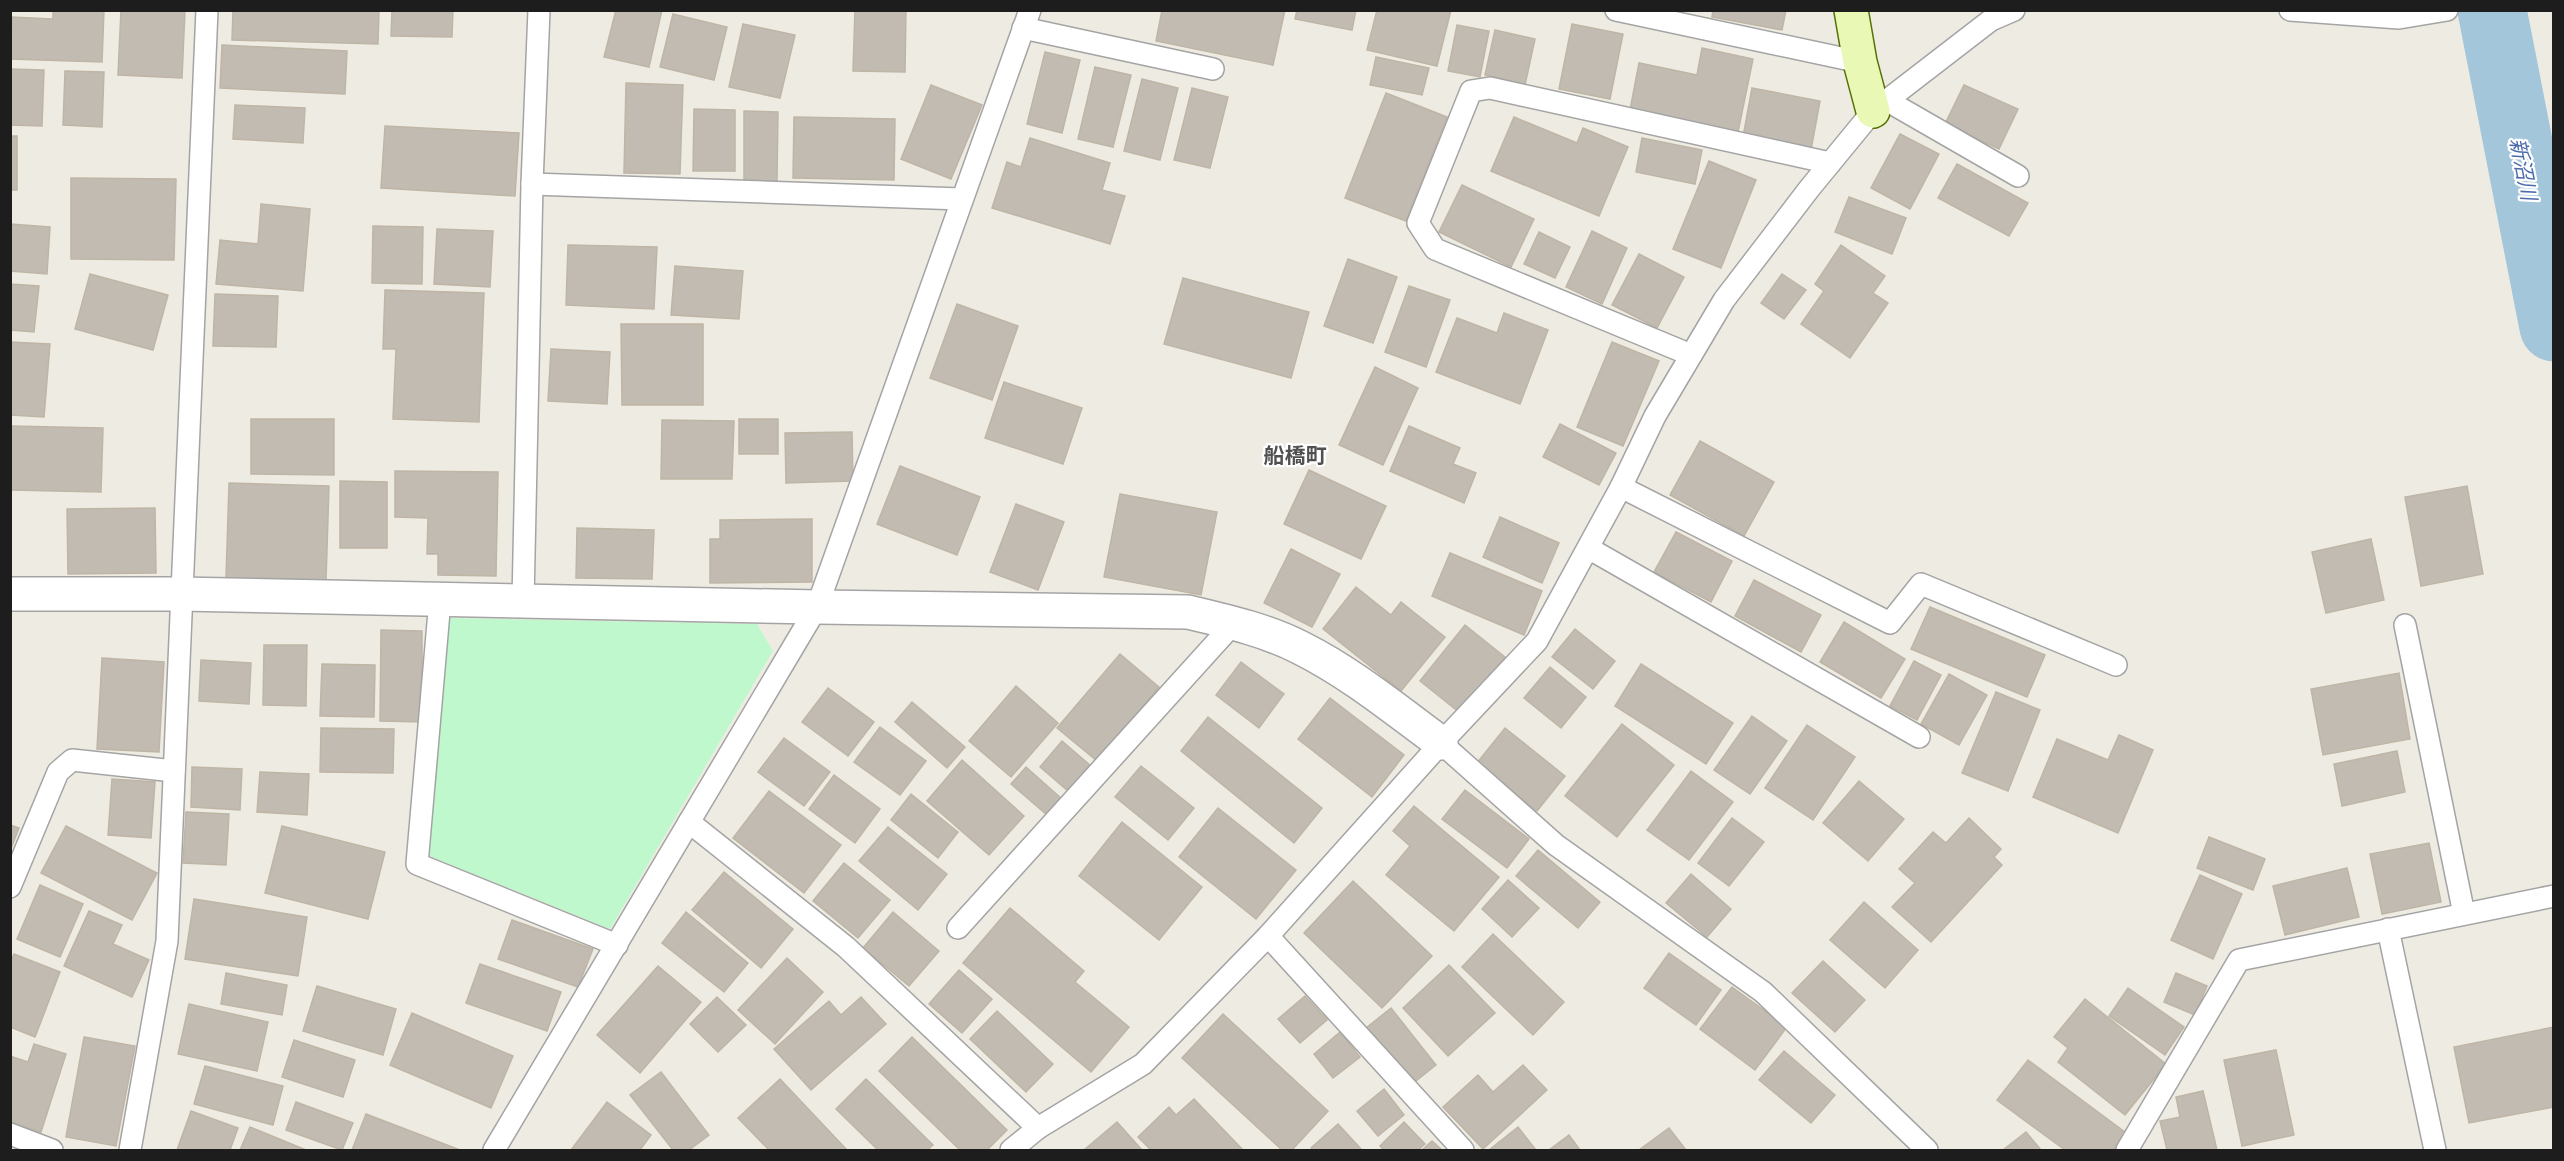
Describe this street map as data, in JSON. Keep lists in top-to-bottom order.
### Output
{
  "districts": ["船橋町"],
  "water": ["新沼川"]
}
